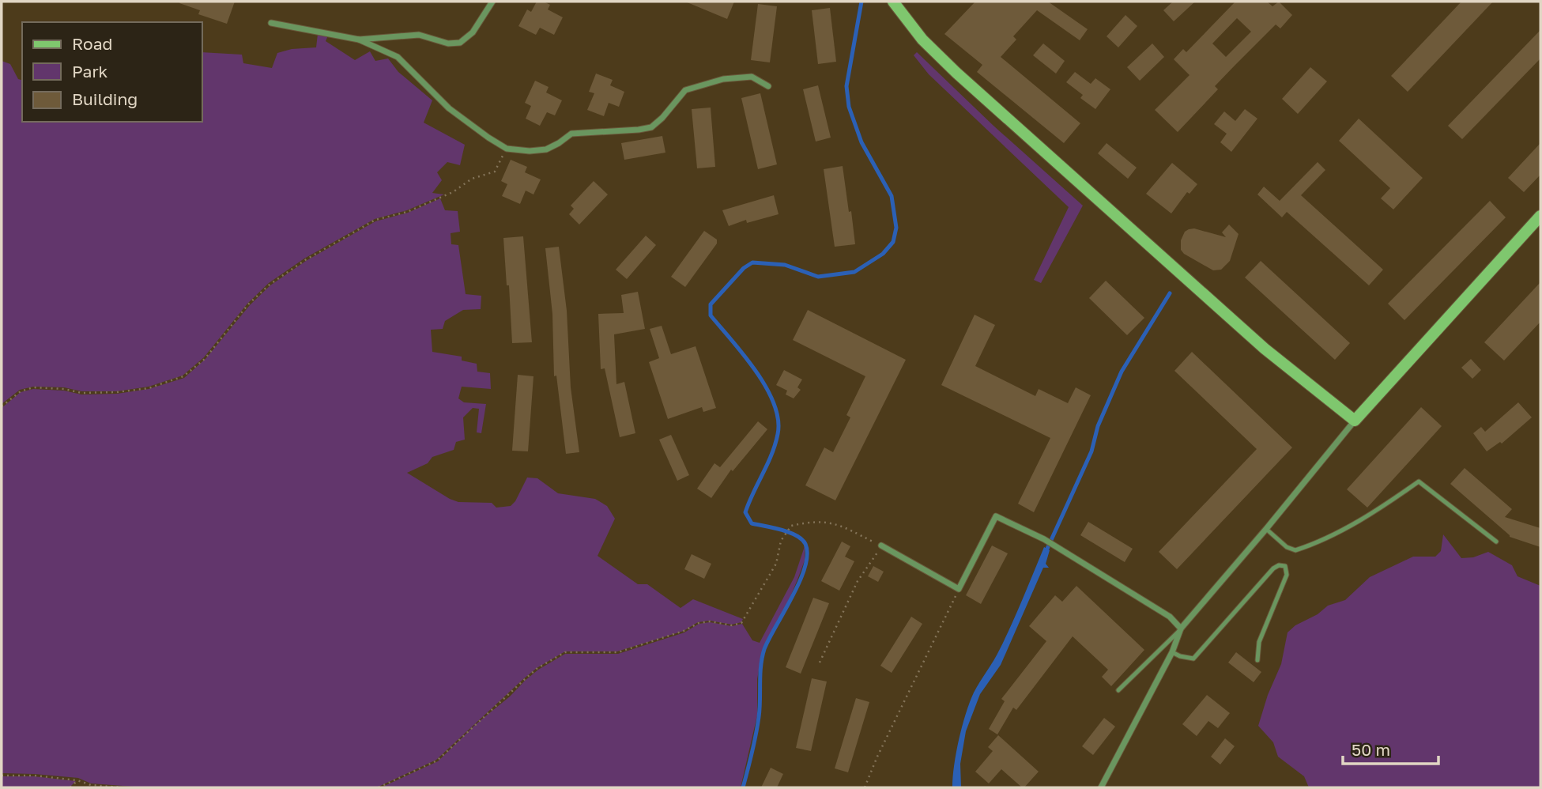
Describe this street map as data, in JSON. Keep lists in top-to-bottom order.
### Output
{
  "legend": ["Road", "Park", "Building"],
  "scale_bar": "50 m"
}
